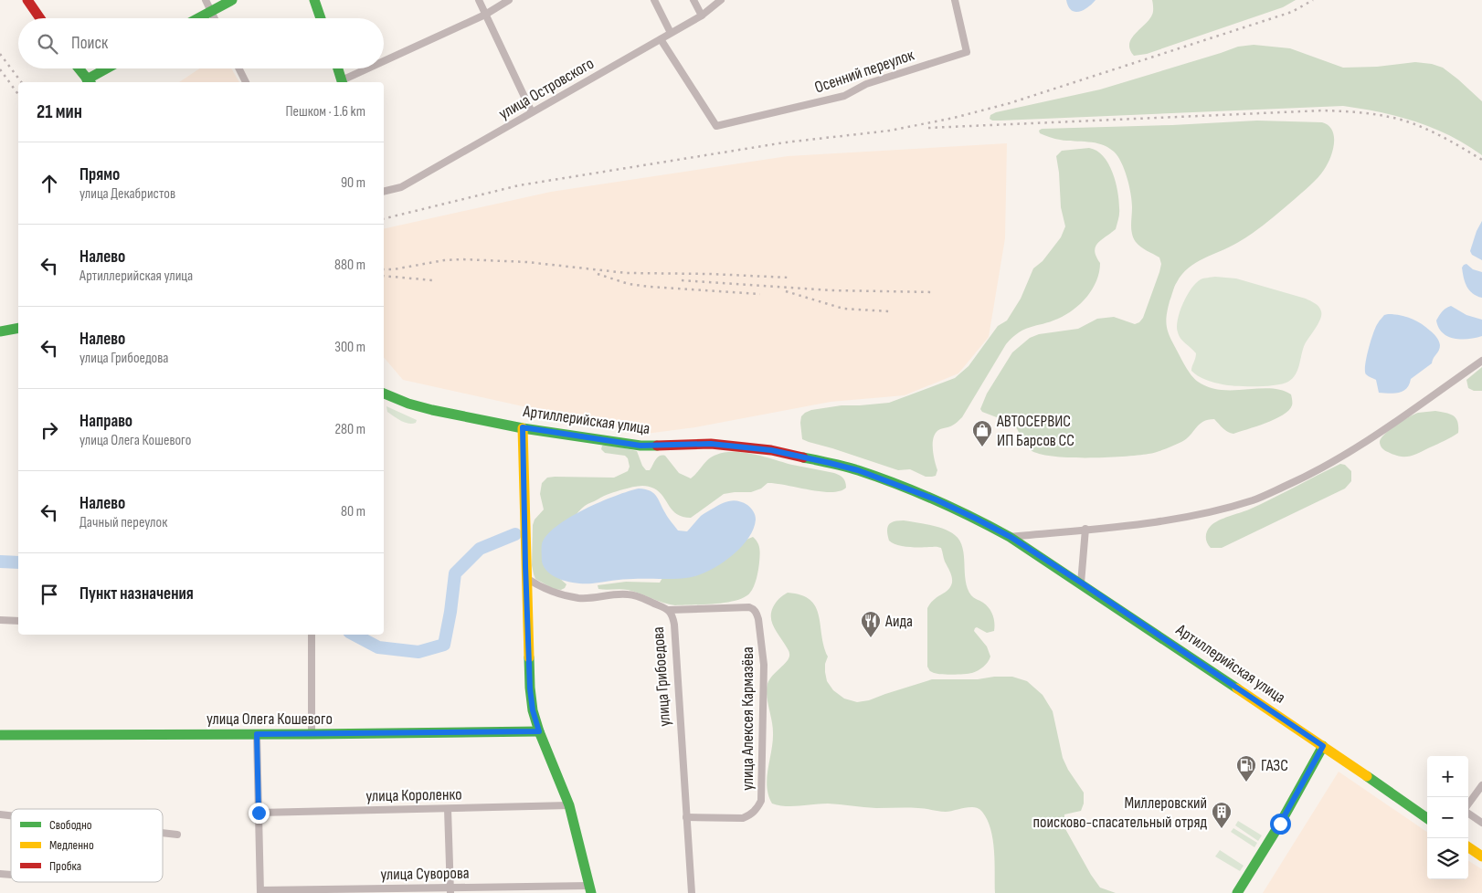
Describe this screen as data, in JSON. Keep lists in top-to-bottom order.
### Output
{
  "streets": {
    "street": [
      "Осенний переулок",
      "улица Островского",
      "Артиллерийская улица",
      "улица Грибоедова",
      "улица Олега Кошевого",
      "улица Алексея Кармазёва",
      "улица Короленко",
      "улица Суворова"
    ]
  },
  "crossings": [
    ["Осенний переулок", "улица Островского"],
    ["улица Грибоедова", "улица Алексея Кармазёва"]
  ],
  "places": {
    "shop": ["АВТОСЕРВИС ИП Барсов СС"],
    "restaurant": ["Аида"],
    "fuel station": ["ГАЗС"],
    "building": ["Миллеровский поисково-спасательный отряд"]
  },
  "legend": ["Свободно", "Медленно", "Пробка"],
  "page": {
    "search": "Поиск",
    "heading": ["21 мин", "Пешком · 1.6 km"],
    "list": [
      ["Прямо", "улица Декабристов", "90 m"],
      ["Налево", "Артиллерийская улица", "880 m"],
      ["Налево", "улица Грибоедова", "300 m"],
      ["Направо", "улица Олега Кошевого", "280 m"],
      ["Налево", "Дачный переулок", "80 m"],
      "Пункт назначения"
    ],
    "map_buttons": ["+", "−"]
  }
}
